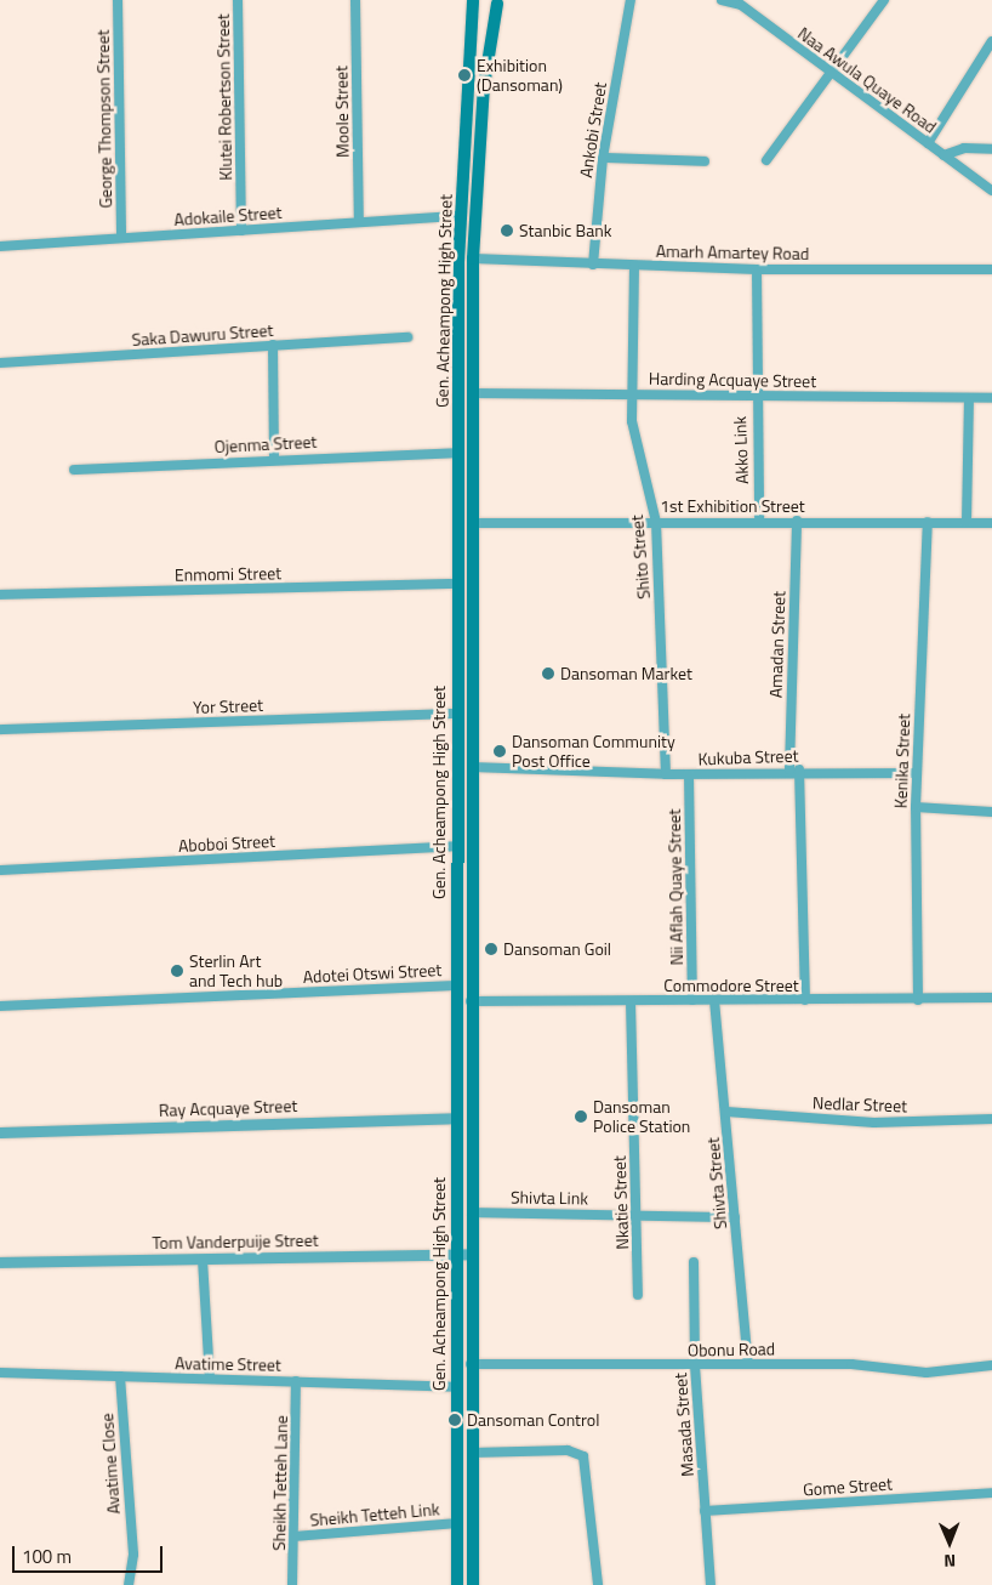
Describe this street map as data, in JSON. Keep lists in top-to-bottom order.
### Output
{
  "streets": {
    "main road": ["Gen. Acheampong High Street"],
    "street": [
      "Naa Awula Quaye Road",
      "Klutei Robertson Street",
      "Moole Street",
      "George Thompson Street",
      "Ankobi Street",
      "Adokaile Street",
      "Amarh Amartey Road",
      "Saka Dawuru Street",
      "Harding Acquaye Street",
      "Ojenma Street",
      "Akko Link",
      "1st Exhibition Street",
      "Shito Street",
      "Enmomi Street",
      "Amadan Street",
      "Yor Street",
      "Kukuba Street",
      "Kenika Street",
      "Aboboi Street",
      "Nii Aflah Quaye Street",
      "Adotei Otswi Street",
      "Commodore Street",
      "Nedlar Street",
      "Ray Acquaye Street",
      "Shivta Street",
      "Shivta Link",
      "Nkatie Street",
      "Tom Vanderpuije Street",
      "Obonu Road",
      "Avatime Street",
      "Masada Street",
      "Avatime Close",
      "Sheikh Tetteh Lane",
      "Gome Street",
      "Sheikh Tetteh Link"
    ]
  },
  "crossings": [
    ["Klutei Robertson Street", "Adokaile Street"],
    ["Moole Street", "Adokaile Street"],
    ["George Thompson Street", "Adokaile Street"],
    ["Ankobi Street", "Amarh Amartey Road"],
    ["Adokaile Street", "Gen. Acheampong High Street"],
    ["Amarh Amartey Road", "Gen. Acheampong High Street"],
    ["Amarh Amartey Road", "Akko Link"],
    ["Amarh Amartey Road", "Shito Street"],
    ["Gen. Acheampong High Street", "Harding Acquaye Street"],
    ["Gen. Acheampong High Street", "Ojenma Street"],
    ["Gen. Acheampong High Street", "1st Exhibition Street"],
    ["Gen. Acheampong High Street", "Enmomi Street"],
    ["Gen. Acheampong High Street", "Yor Street"],
    ["Gen. Acheampong High Street", "Kukuba Street"],
    ["Gen. Acheampong High Street", "Aboboi Street"],
    ["Gen. Acheampong High Street", "Adotei Otswi Street"],
    ["Gen. Acheampong High Street", "Commodore Street"],
    ["Gen. Acheampong High Street", "Ray Acquaye Street"],
    ["Gen. Acheampong High Street", "Shivta Link"],
    ["Gen. Acheampong High Street", "Tom Vanderpuije Street"],
    ["Gen. Acheampong High Street", "Obonu Road"],
    ["Gen. Acheampong High Street", "Avatime Street"],
    ["Gen. Acheampong High Street", "Sheikh Tetteh Link"],
    ["Harding Acquaye Street", "Akko Link"],
    ["Harding Acquaye Street", "Shito Street"],
    ["Akko Link", "1st Exhibition Street"],
    ["1st Exhibition Street", "Shito Street"],
    ["1st Exhibition Street", "Amadan Street"],
    ["1st Exhibition Street", "Kenika Street"],
    ["Shito Street", "Kukuba Street"],
    ["Amadan Street", "Kukuba Street"],
    ["Amadan Street", "Commodore Street"],
    ["Kukuba Street", "Kenika Street"],
    ["Kukuba Street", "Nii Aflah Quaye Street"],
    ["Kenika Street", "Commodore Street"],
    ["Nii Aflah Quaye Street", "Commodore Street"],
    ["Commodore Street", "Shivta Street"],
    ["Commodore Street", "Nkatie Street"],
    ["Nedlar Street", "Shivta Street"],
    ["Shivta Street", "Shivta Link"],
    ["Shivta Street", "Obonu Road"],
    ["Shivta Link", "Nkatie Street"],
    ["Obonu Road", "Masada Street"],
    ["Avatime Street", "Avatime Close"],
    ["Avatime Street", "Sheikh Tetteh Lane"],
    ["Masada Street", "Gome Street"],
    ["Sheikh Tetteh Lane", "Sheikh Tetteh Link"]
  ],
  "places": [
    "Exhibition (Dansoman)",
    "Stanbic Bank",
    "Dansoman Market",
    "Dansoman Community Post Office",
    "Dansoman Goil",
    "Sterlin Art and Tech hub",
    "Dansoman Police Station",
    "Dansoman Control"
  ],
  "scale_bar": "100 m",
  "north": "bottom"
}
